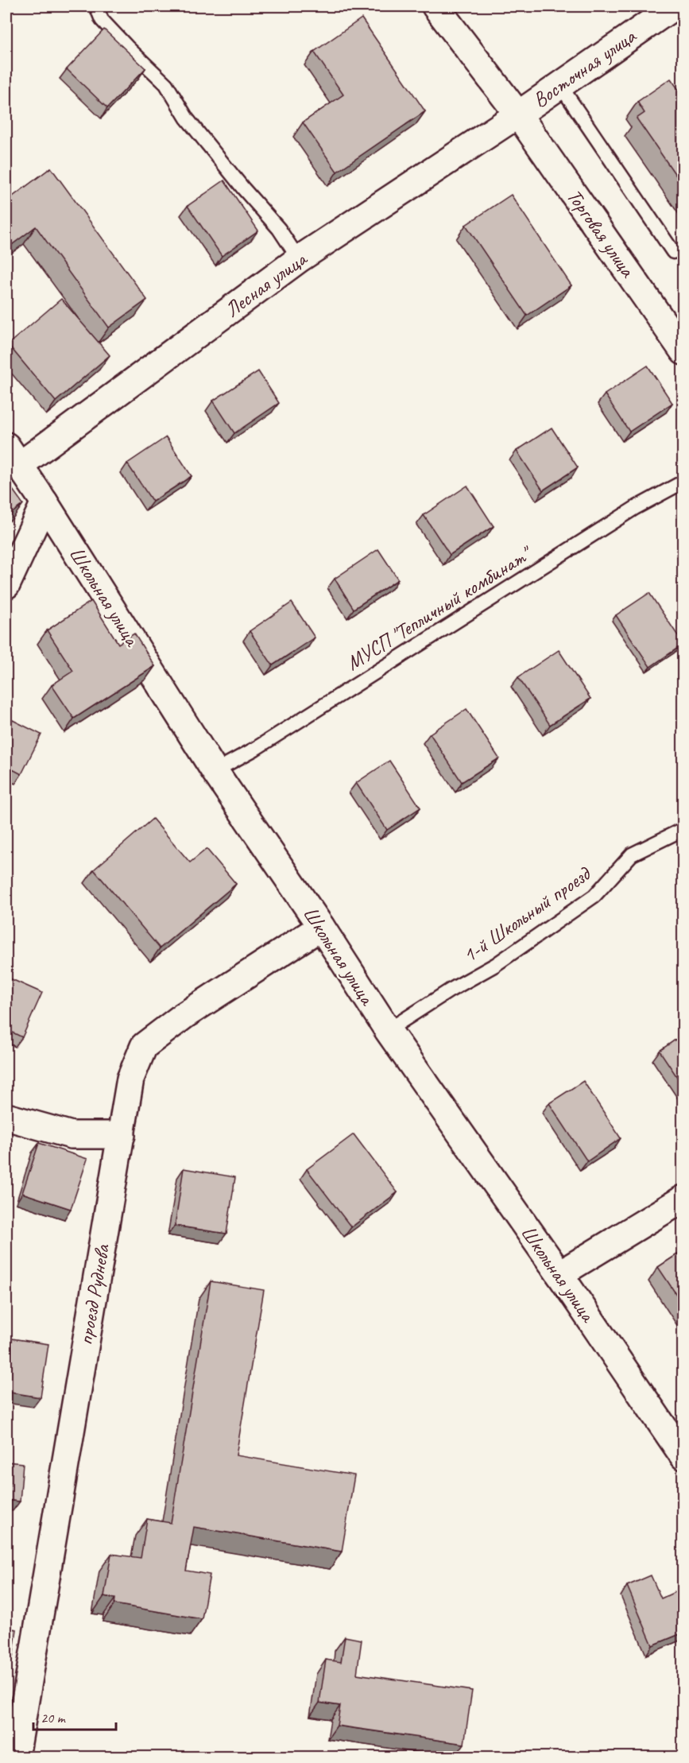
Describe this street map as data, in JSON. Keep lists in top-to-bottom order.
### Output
{
  "streets": {
    "street": [
      "Восточная улица",
      "Торговая улица",
      "Лесная улица",
      "Школьная улица",
      "проезд Руднева"
    ],
    "lane": ["МУСП \"Тепличный комбинат\"", "1-й Школьный проезд"]
  },
  "crossings": [
    ["Восточная улица", "Торговая улица"],
    ["Восточная улица", "Лесная улица"],
    ["Торговая улица", "Лесная улица"],
    ["Лесная улица", "Школьная улица"],
    ["Школьная улица", "МУСП \"Тепличный комбинат\""],
    ["Школьная улица", "1-й Школьный проезд"],
    ["Школьная улица", "проезд Руднева"]
  ],
  "scale_bar": "20 m"
}
